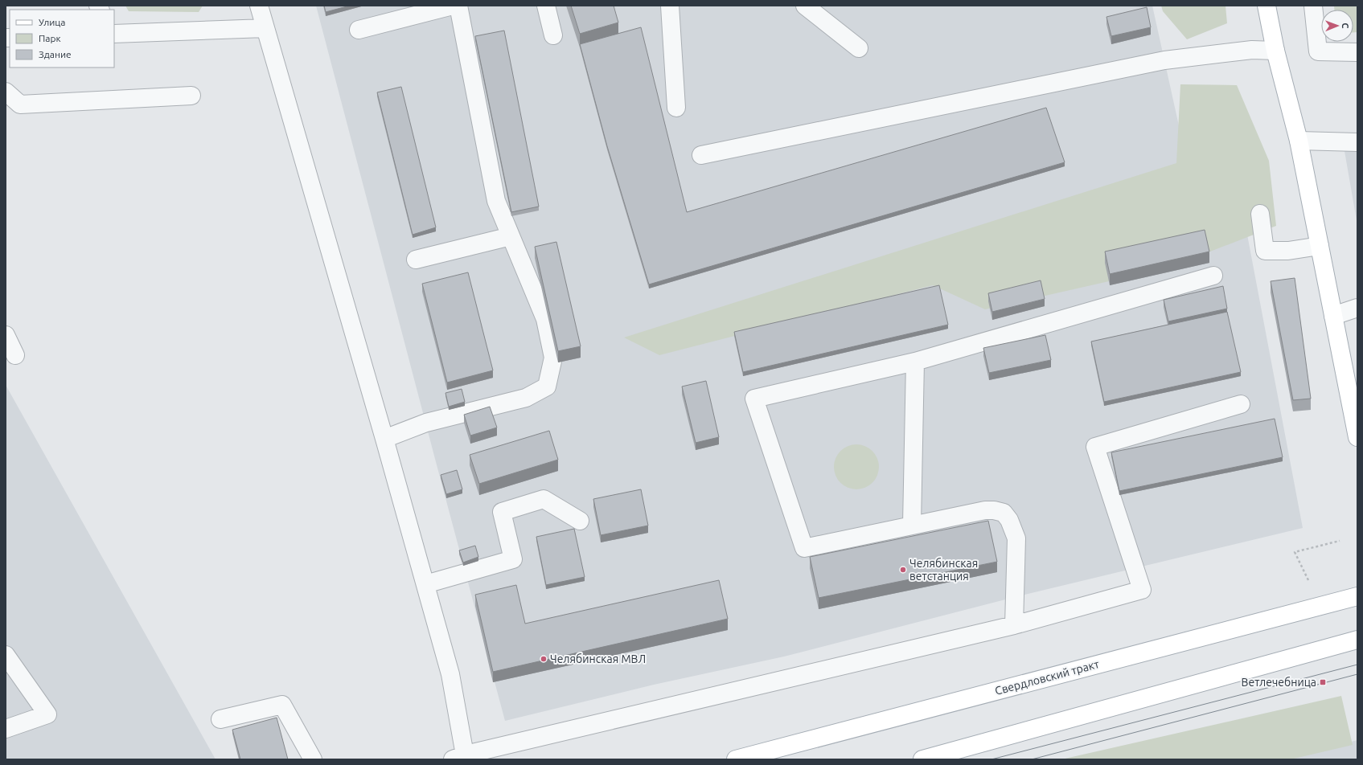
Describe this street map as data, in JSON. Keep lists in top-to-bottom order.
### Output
{
  "streets": {
    "main road": ["Свердловский тракт"]
  },
  "places": {
    "other": ["Челябинская ветстанция", "Челябинская МВЛ"],
    "transit": ["Ветлечебница"]
  },
  "legend": ["Улица", "Парк", "Здание"],
  "north": "right"
}
